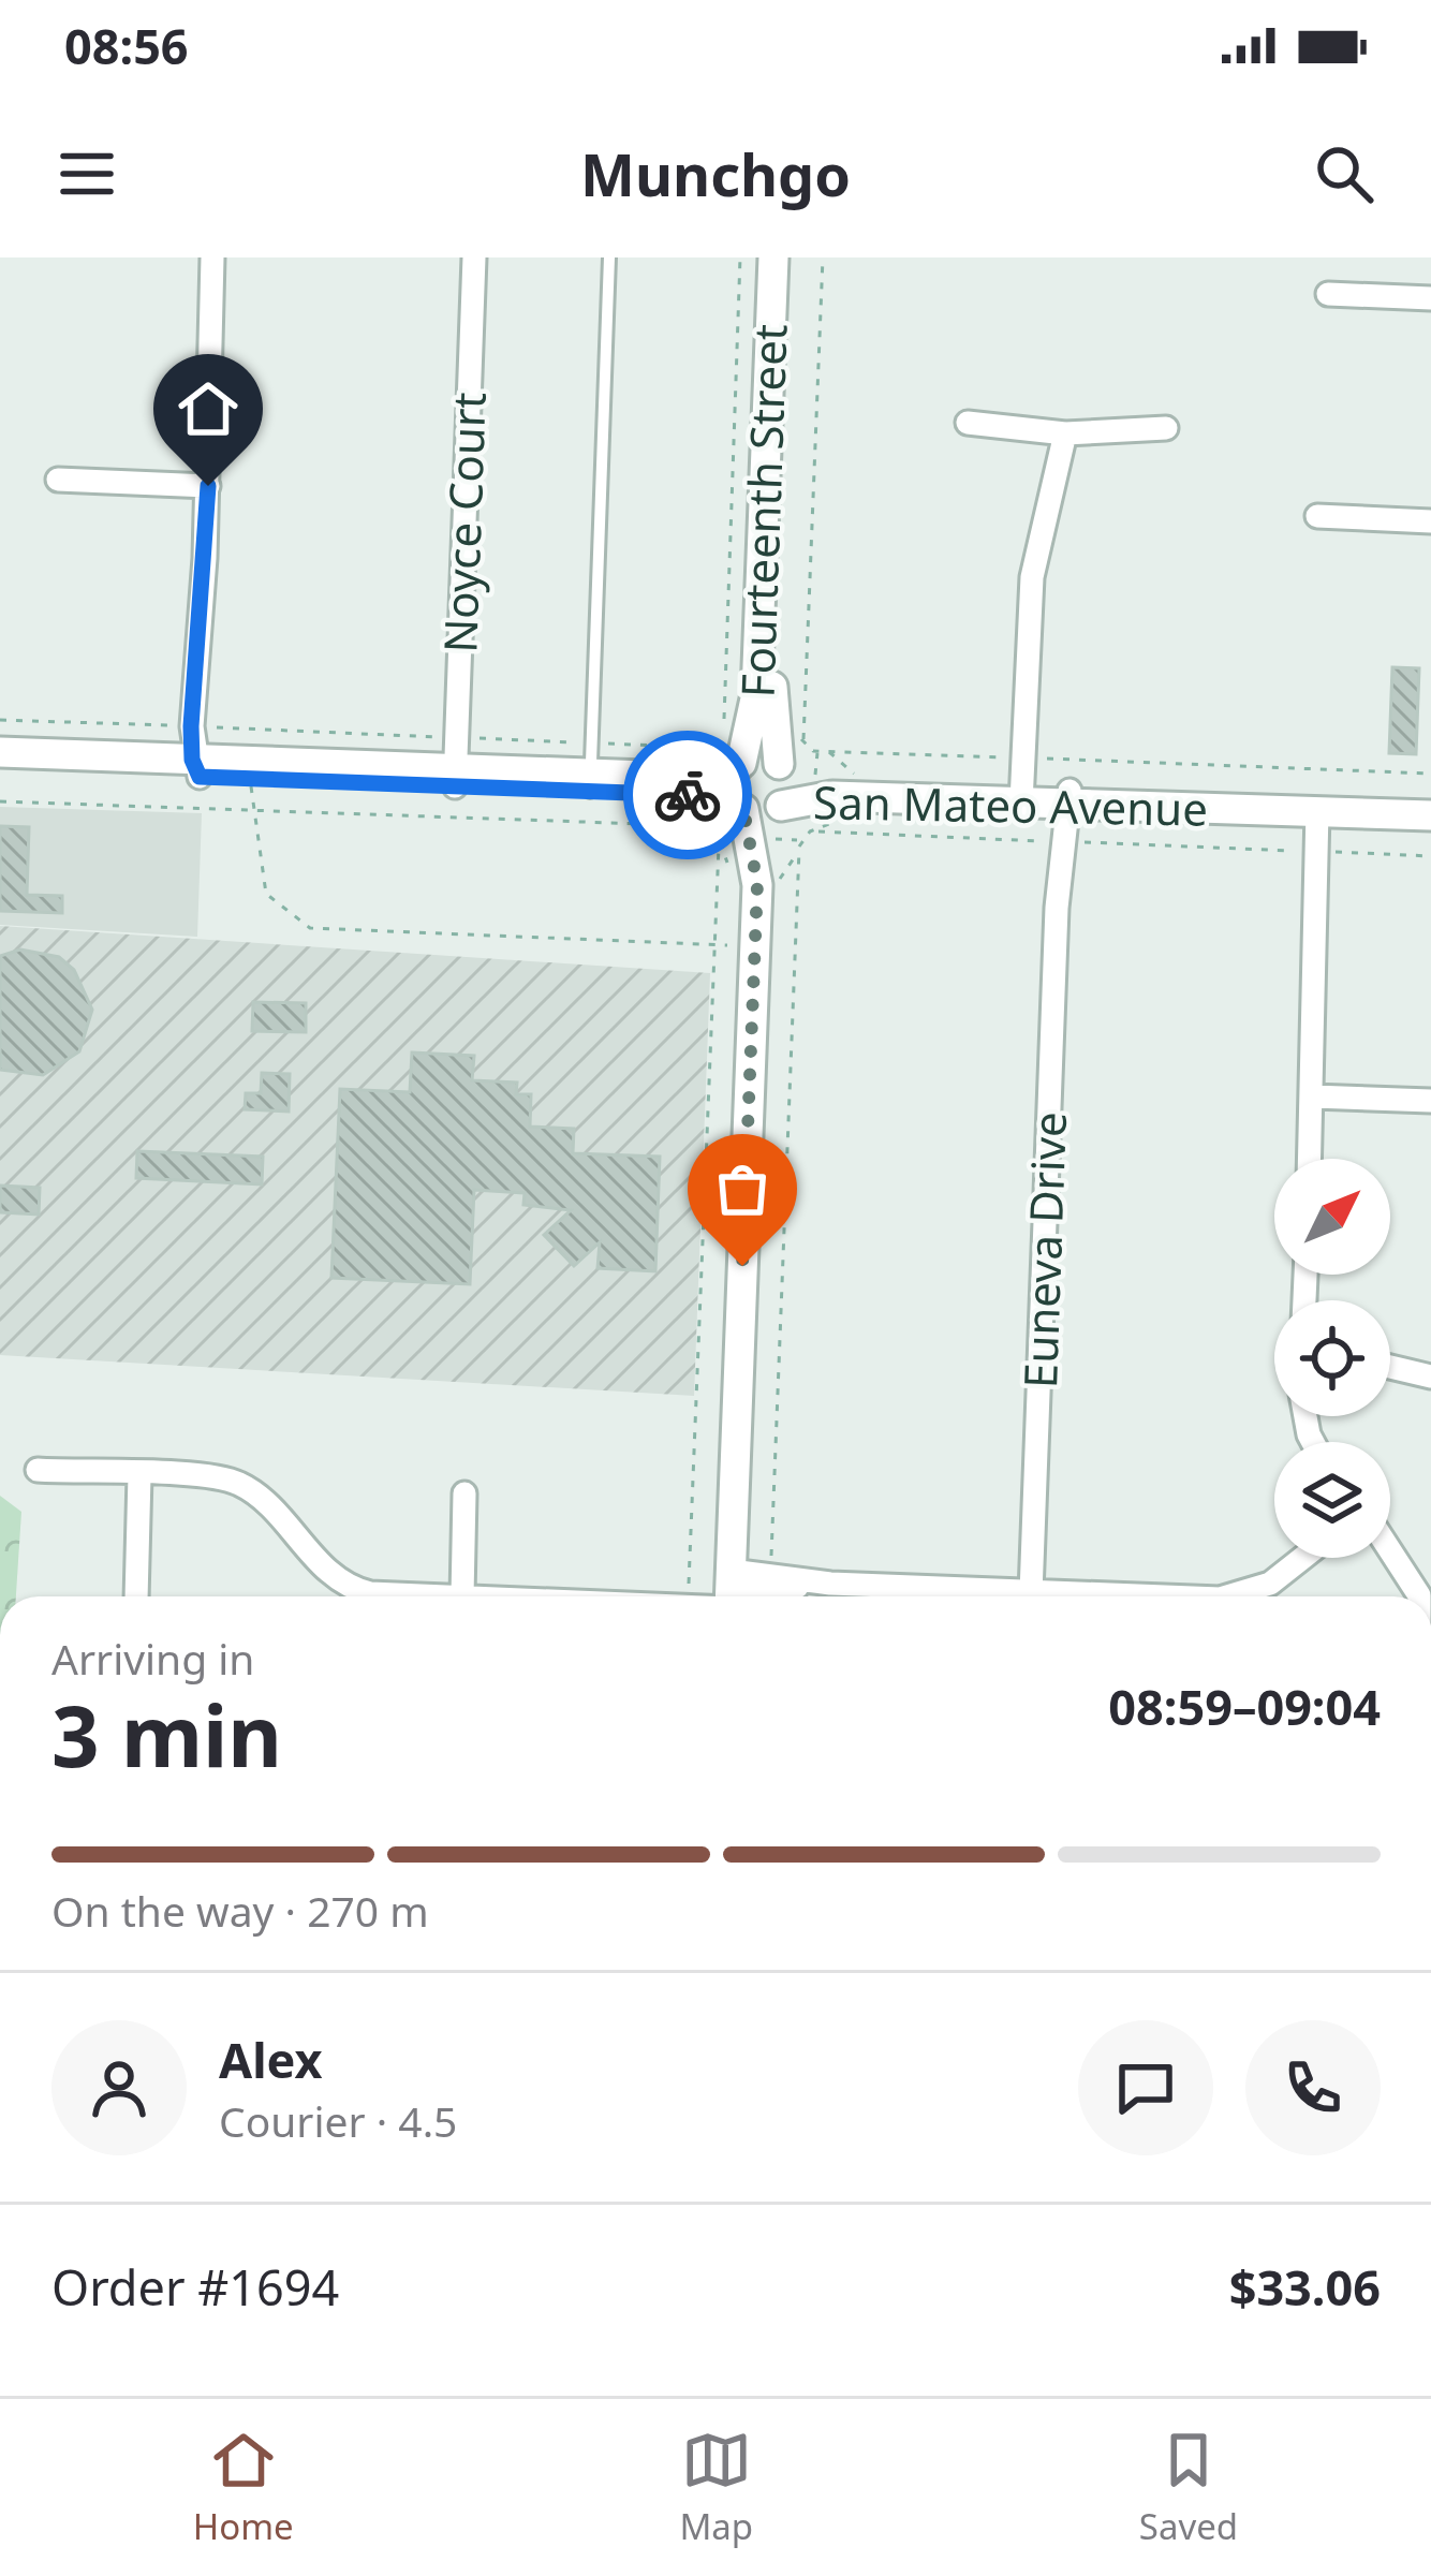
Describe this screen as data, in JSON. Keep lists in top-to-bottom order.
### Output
{
  "streets": {
    "street": [
      "Fourteenth Street",
      "Noyce Court",
      "San Mateo Avenue",
      "Euneva Drive"
    ]
  },
  "crossings": [
    ["Fourteenth Street", "San Mateo Avenue"],
    ["San Mateo Avenue", "Euneva Drive"]
  ],
  "north": "top right",
  "page": {
    "status": "08:56",
    "header": "Munchgo",
    "heading": ["3 min", "Arriving in", "08:59–09:04"],
    "panel": [
      "Alex",
      "Courier · 4.5",
      "Order #1694",
      "$33.06"
    ],
    "bar": "On the way · 270 m",
    "tabs": ["Home", "Map", "Saved"]
  }
}
